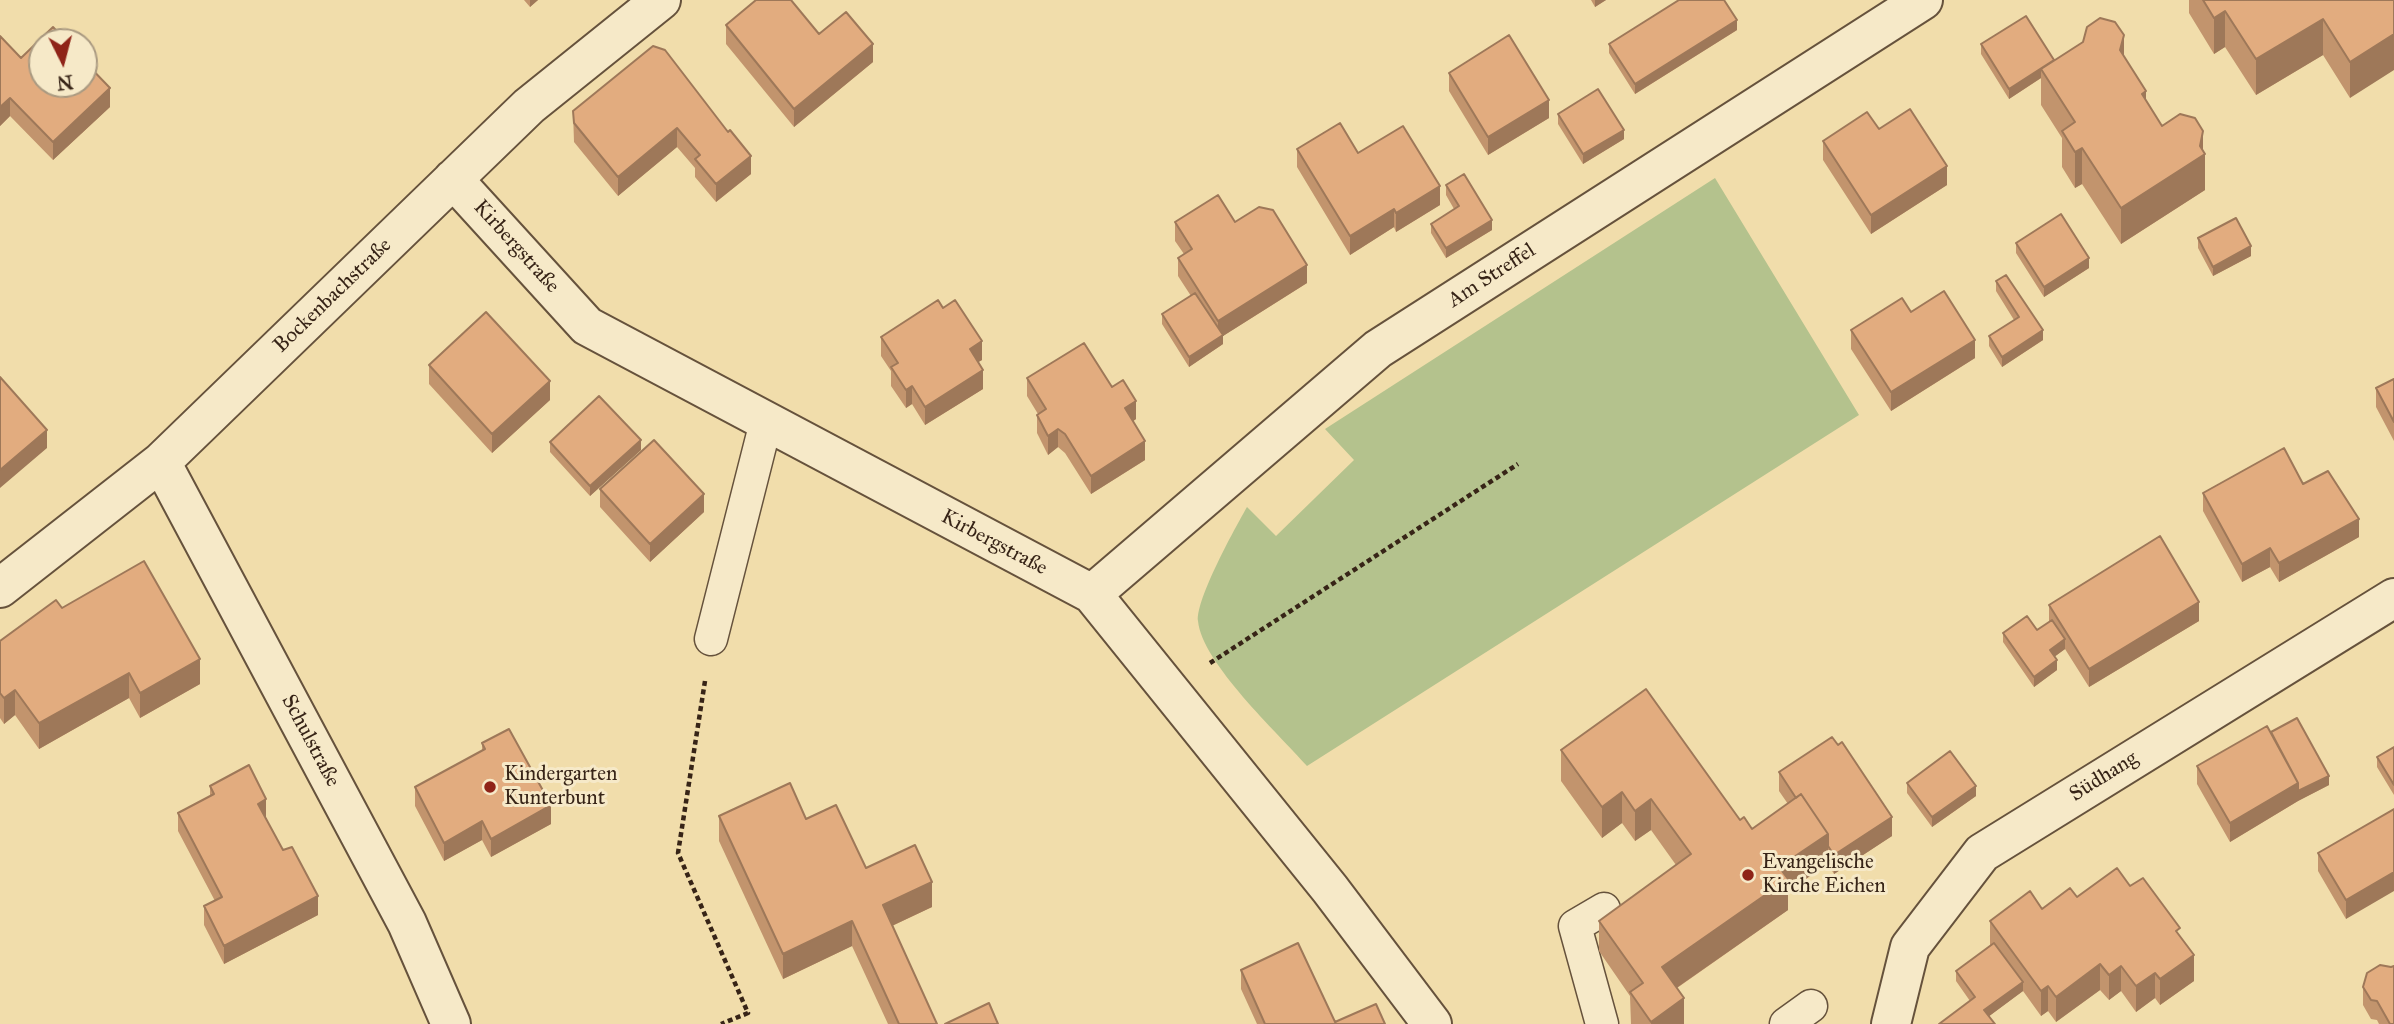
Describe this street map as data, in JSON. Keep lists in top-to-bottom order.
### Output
{
  "streets": {
    "street": [
      "Kirbergstraße",
      "Am Streffel",
      "Bockenbachstraße",
      "Schulstraße",
      "Südhang"
    ]
  },
  "crossings": [
    ["Kirbergstraße", "Am Streffel"],
    ["Kirbergstraße", "Bockenbachstraße"],
    ["Bockenbachstraße", "Schulstraße"]
  ],
  "places": ["Kindergarten Kunterbunt", "Evangelische Kirche Eichen"],
  "north": "bottom"
}
